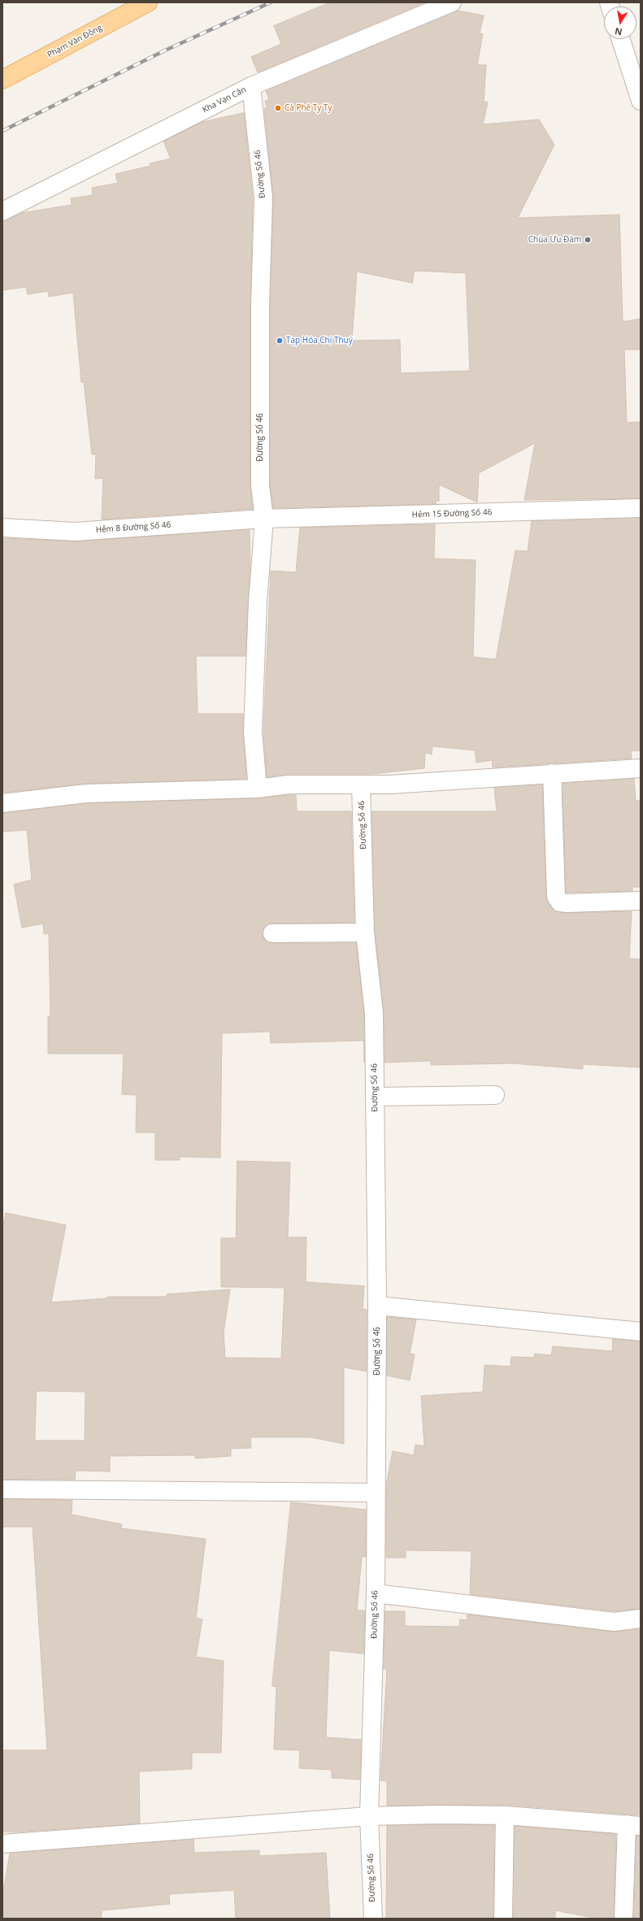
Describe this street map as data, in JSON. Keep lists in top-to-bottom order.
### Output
{
  "streets": {
    "main road": ["Phạm Văn Đồng"],
    "street": [
      "Kha Vạn Cân",
      "Đường Số 46",
      "Hẻm 15 Đường Số 46",
      "Hẻm 8 Đường Số 46"
    ]
  },
  "crossings": [
    ["Kha Vạn Cân", "Đường Số 46"],
    ["Đường Số 46", "Hẻm 15 Đường Số 46"],
    ["Đường Số 46", "Hẻm 8 Đường Số 46"],
    ["Hẻm 15 Đường Số 46", "Hẻm 8 Đường Số 46"]
  ],
  "places": ["Cà Phê Ty Ty", "Chùa Ưu Đàm", "Tạp Hóa Chị Thuý"],
  "north": "bottom"
}
